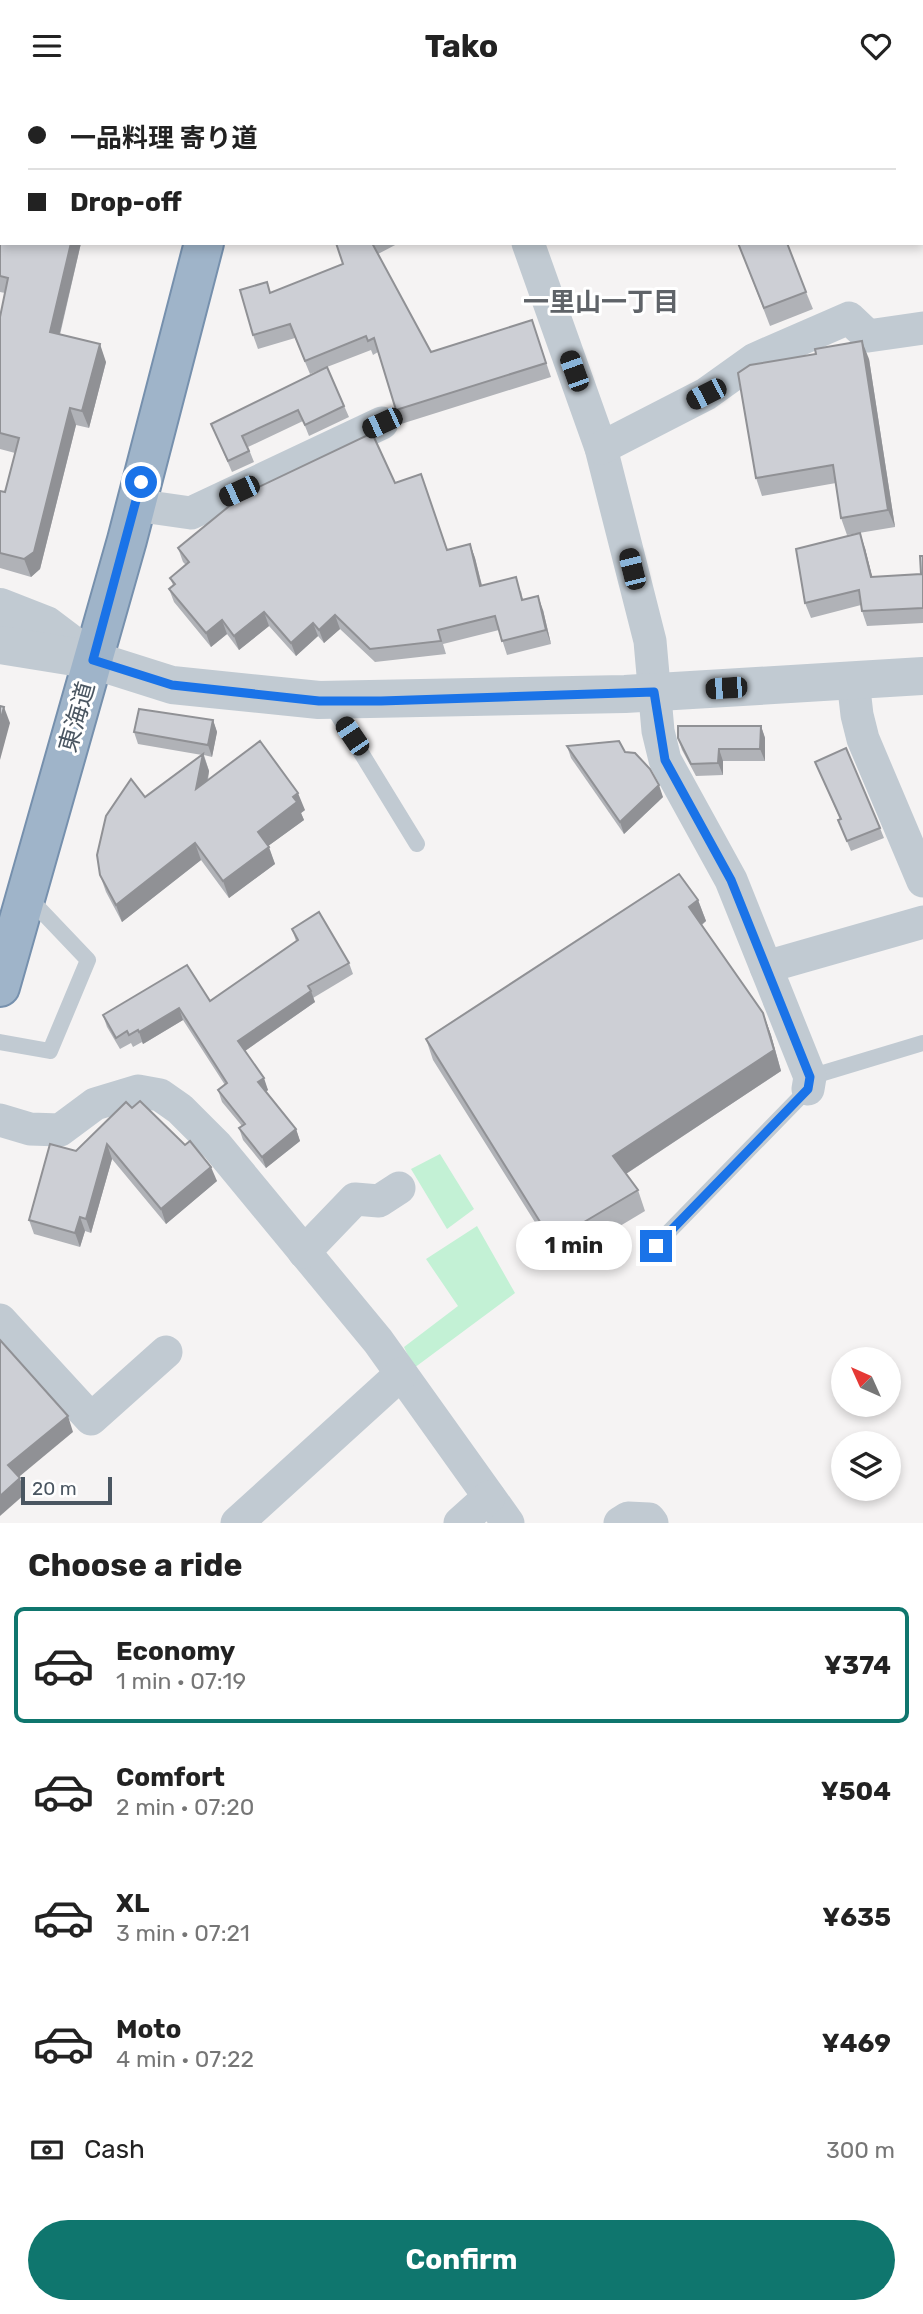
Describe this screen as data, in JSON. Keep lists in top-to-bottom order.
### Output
{
  "streets": {
    "highway": ["東海道"]
  },
  "districts": ["一里山一丁目"],
  "scale_bar": "20 m",
  "north": "top left",
  "page": {
    "header": "Tako",
    "banner": ["一品料理 寄り道", "Drop-off"],
    "bubble": "1 min",
    "scale": "20 m",
    "heading": "Choose a ride",
    "list": [
      {
        "name": "Economy",
        "note": "1 min · 07:19",
        "value": "¥374"
      },
      {
        "name": "Comfort",
        "note": "2 min · 07:20",
        "value": "¥504"
      },
      {
        "name": "XL",
        "note": "3 min · 07:21",
        "value": "¥635"
      },
      {
        "name": "Moto",
        "note": "4 min · 07:22",
        "value": "¥469"
      }
    ],
    "pay": ["Cash", "300 m"],
    "buttons": "Confirm"
  }
}
